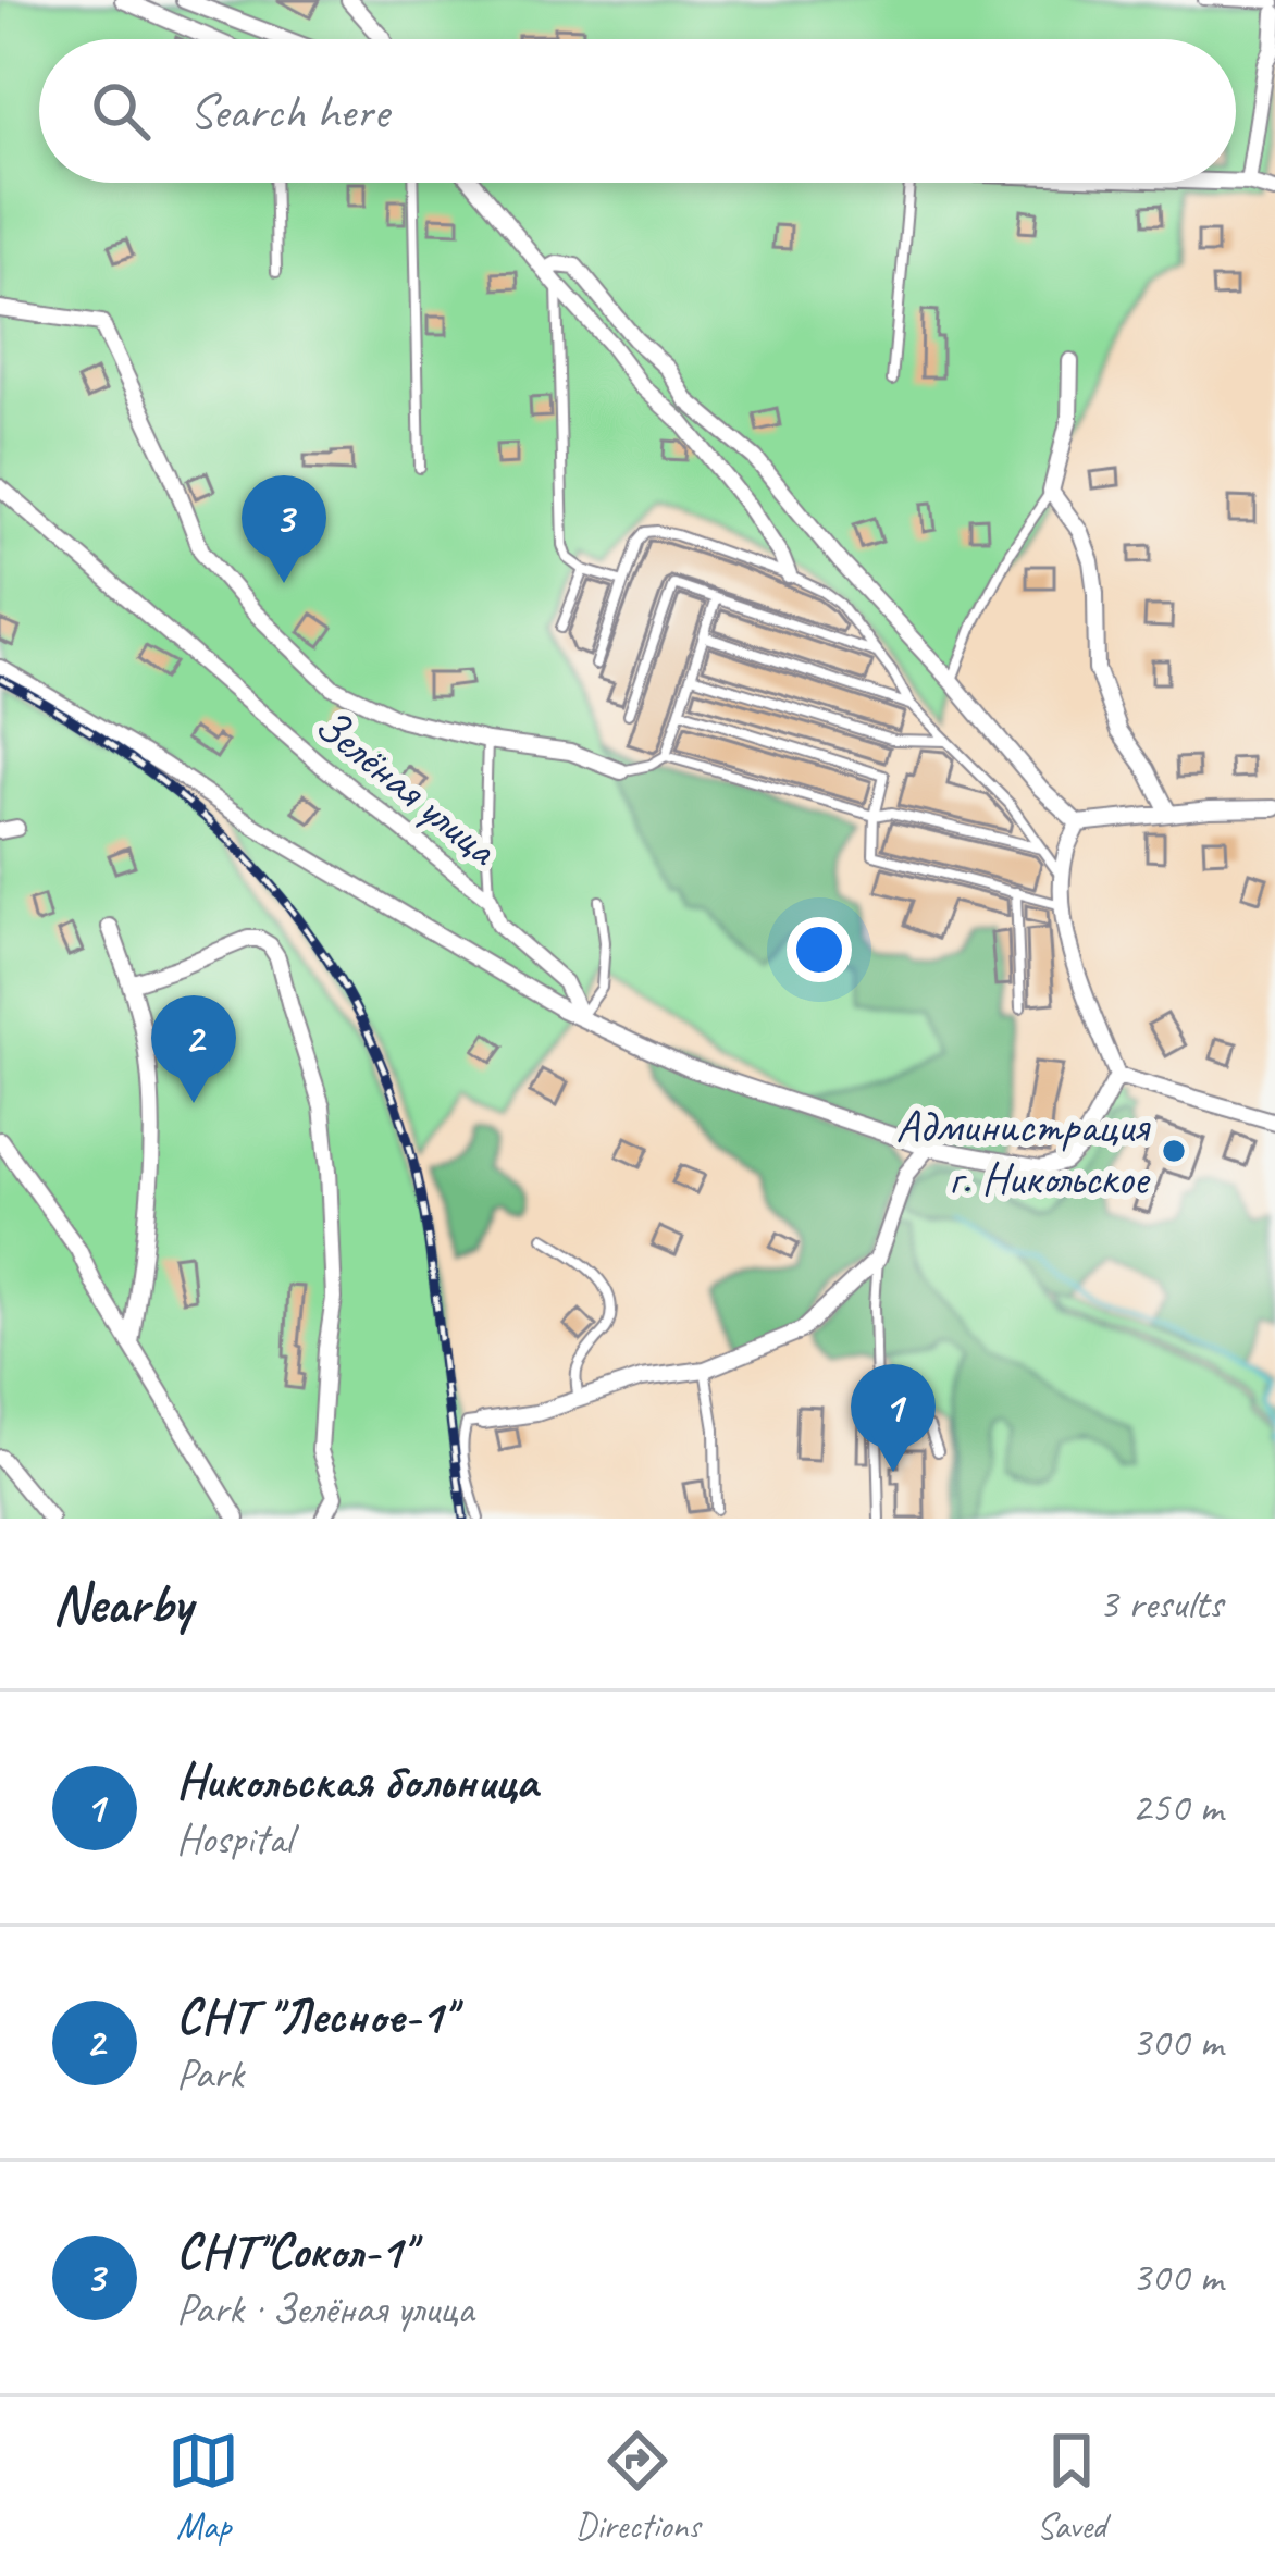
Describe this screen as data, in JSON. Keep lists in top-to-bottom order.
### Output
{
  "streets": {
    "street": ["Зелёная улица"]
  },
  "places": ["Администрация г. Никольское"],
  "page": {
    "search": "Search here",
    "pins": ["3", "2", "1"],
    "heading": ["Nearby", "3 results"],
    "list": [
      {
        "mark": "1",
        "name": "Никольская больница",
        "note": "Hospital",
        "value": "250 m"
      },
      {
        "mark": "2",
        "name": "СНТ \"Лесное-1\"",
        "note": "Park",
        "value": "300 m"
      },
      {
        "mark": "3",
        "name": "СНТ\"Сокол-1\"",
        "note": "Park · Зелёная улица",
        "value": "300 m"
      }
    ],
    "nav": ["Map", "Directions", "Saved"]
  }
}
